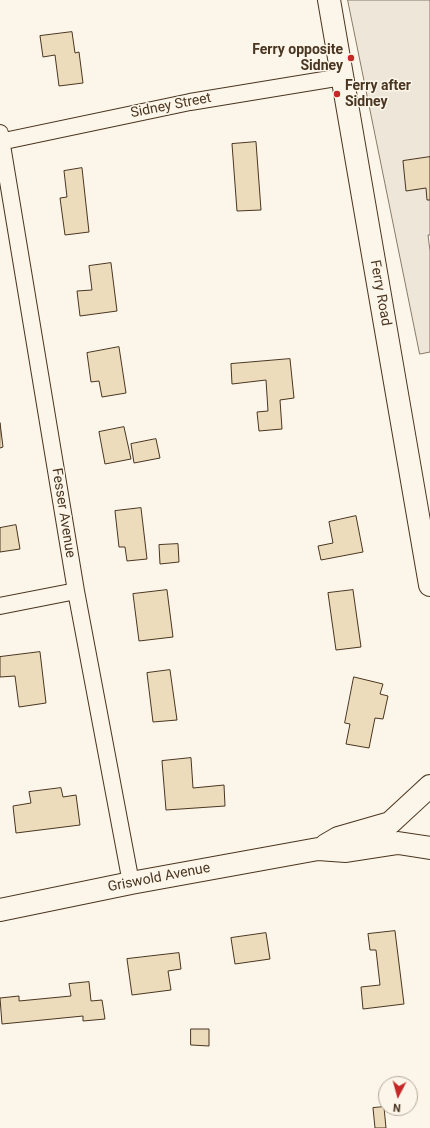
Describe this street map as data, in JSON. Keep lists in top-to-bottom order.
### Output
{
  "streets": {
    "main road": ["Ferry Road", "Griswold Avenue"],
    "street": ["Sidney Street", "Fesser Avenue"]
  },
  "crossings": [
    ["Sidney Street", "Ferry Road"],
    ["Sidney Street", "Fesser Avenue"],
    ["Fesser Avenue", "Griswold Avenue"]
  ],
  "places": ["Ferry opposite Sidney", "Ferry after Sidney"],
  "north": "bottom"
}
